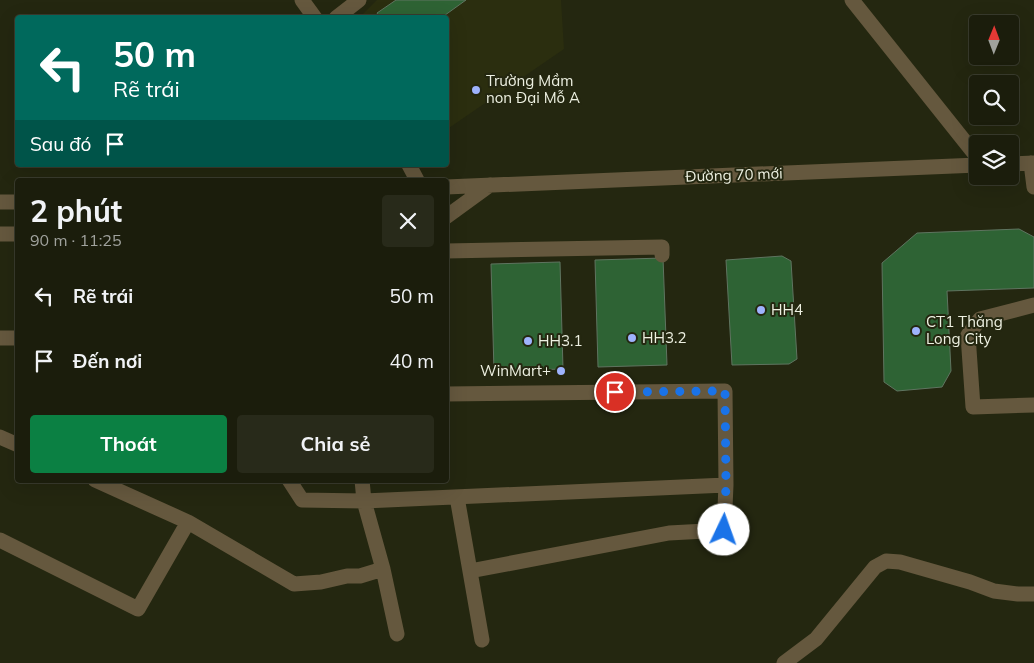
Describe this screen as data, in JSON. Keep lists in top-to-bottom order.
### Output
{
  "streets": {
    "street": ["Đường 70 mới"]
  },
  "places": [
    "Trường Mầm non Đại Mỗ A",
    "HH4",
    "CT1 Thăng Long City",
    "HH3.2",
    "HH3.1",
    "WinMart+"
  ],
  "north": "top",
  "page": {
    "turn": ["50 m", "Rẽ trái"],
    "then": "Sau đó",
    "heading": ["2 phút", "90 m · 11:25"],
    "list": [
      {
        "name": "Rẽ trái",
        "value": "50 m"
      },
      {
        "name": "Đến nơi",
        "value": "40 m"
      }
    ],
    "buttons": ["Thoát", "Chia sẻ"]
  }
}
